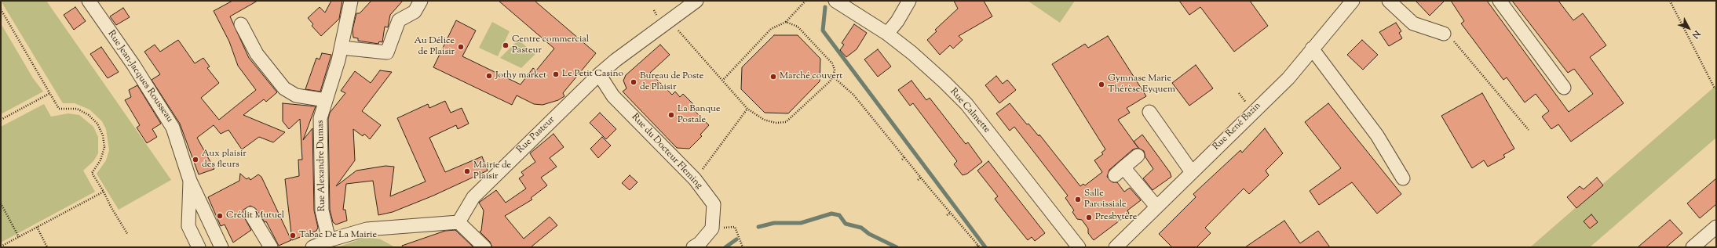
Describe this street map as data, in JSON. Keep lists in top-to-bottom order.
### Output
{
  "streets": {
    "street": [
      "Rue Jean-Jacques Rousseau",
      "Rue Calmette",
      "Rue René Bazin",
      "Rue Pasteur",
      "Rue du Docteur Fleming",
      "Rue Alexandre Dumas"
    ]
  },
  "crossings": [
    ["Rue Pasteur", "Rue du Docteur Fleming"]
  ],
  "places": [
    "Centre commercial Pasteur",
    "Au Délice de Plaisir",
    "Le Petit Casino",
    "Jothy market",
    "Marché couvert",
    "Bureau de Poste de Plaisir",
    "Gymnase Marie Thérèse Eyquem",
    "La Banque Postale",
    "Aux plaisir des fleurs",
    "Mairie de Plaisir",
    "Salle Paroissiale",
    "Crédit Mutuel",
    "Presbytère",
    "Tabac De La Mairie"
  ],
  "north": "bottom right"
}
